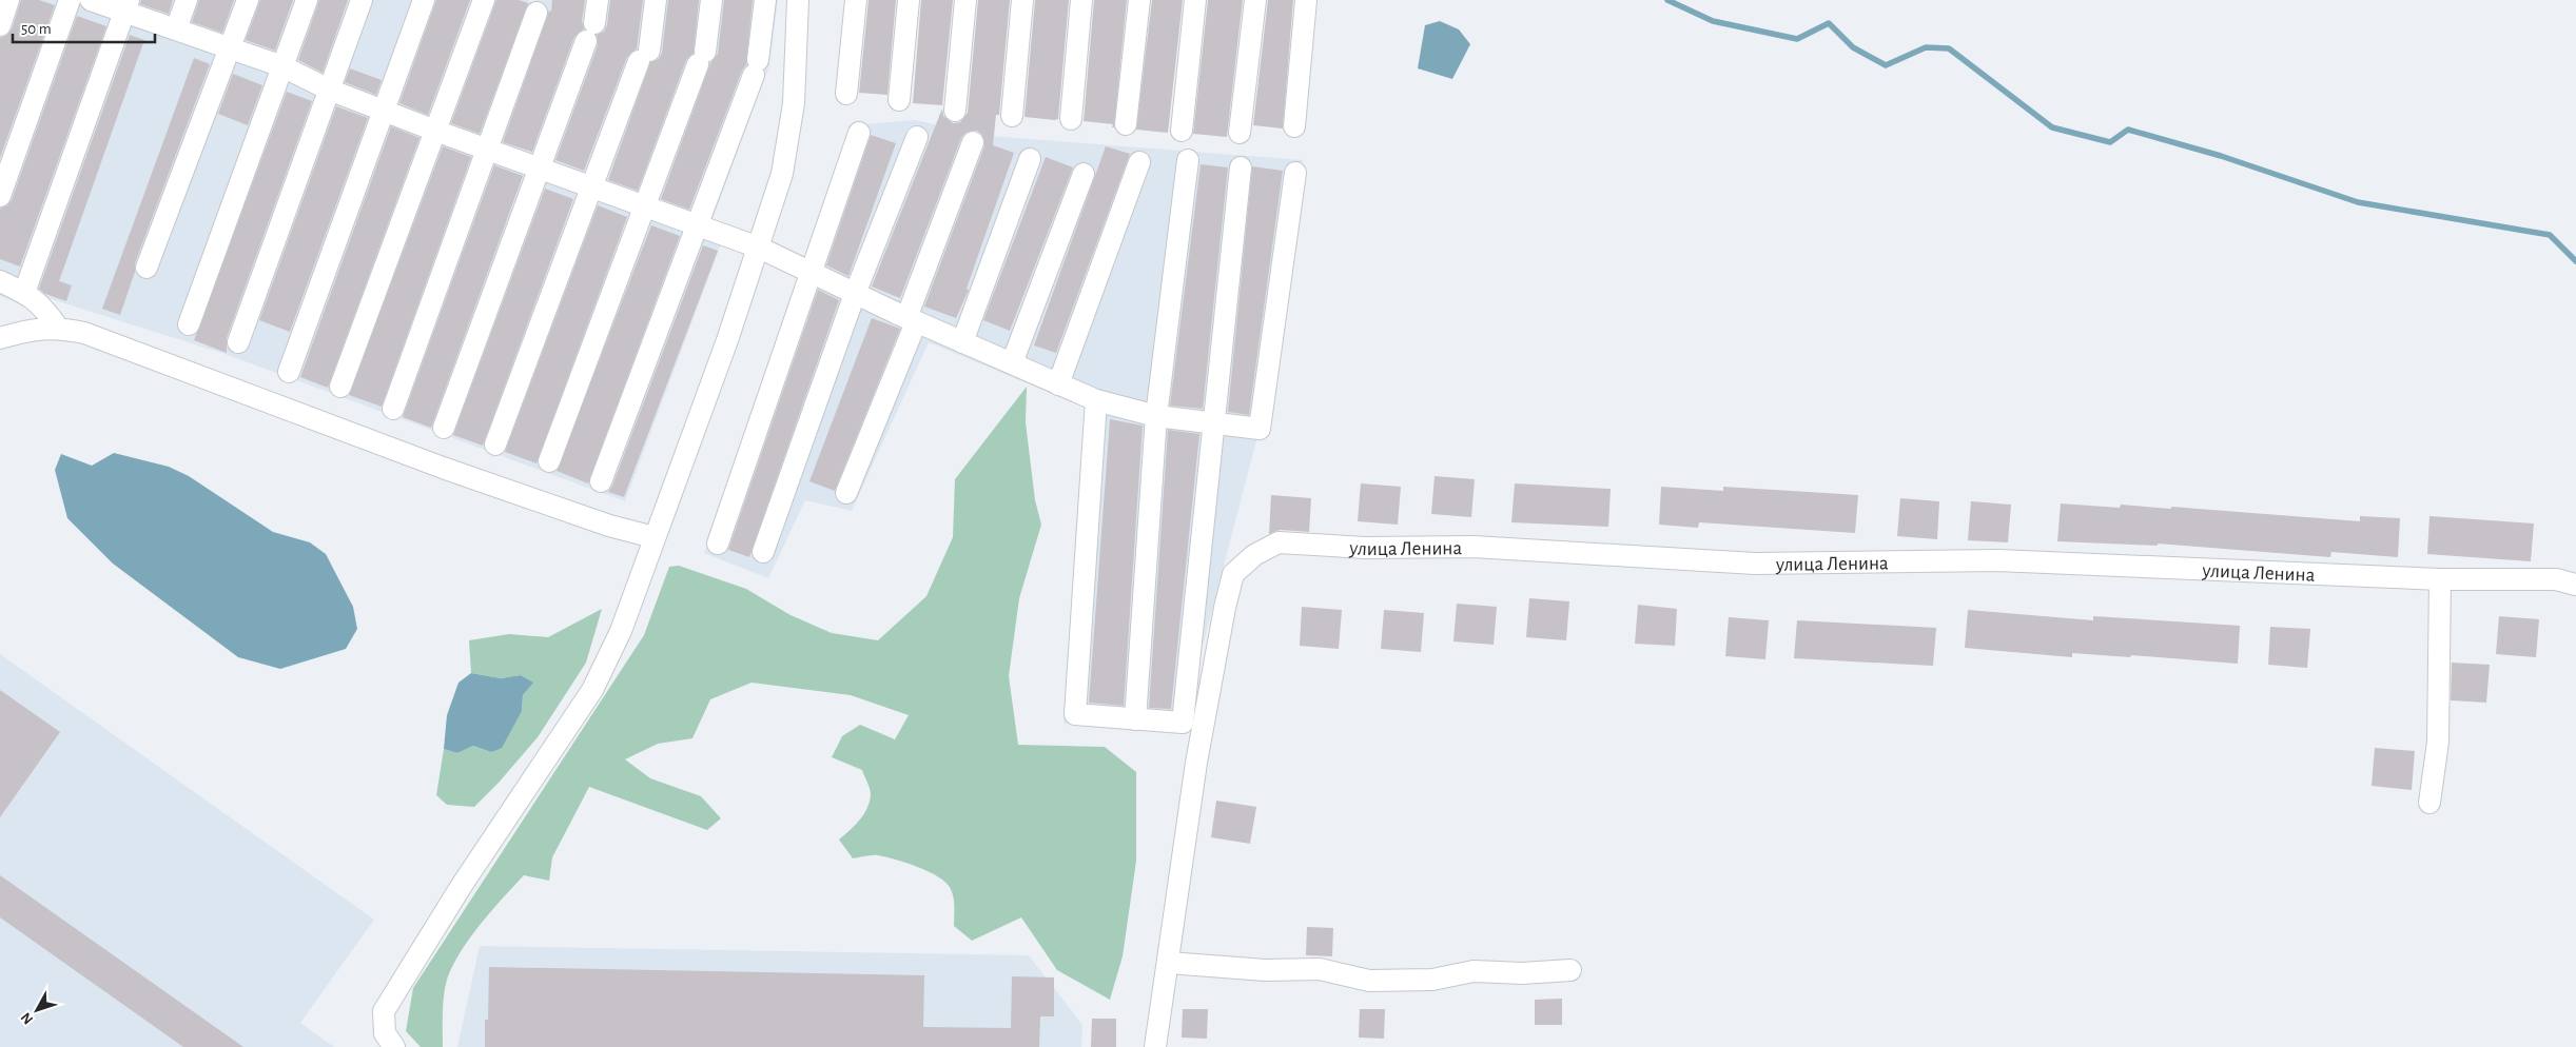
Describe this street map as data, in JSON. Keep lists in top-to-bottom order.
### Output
{
  "streets": {
    "street": ["улица Ленина"]
  },
  "scale_bar": "50 m",
  "north": "bottom left"
}
